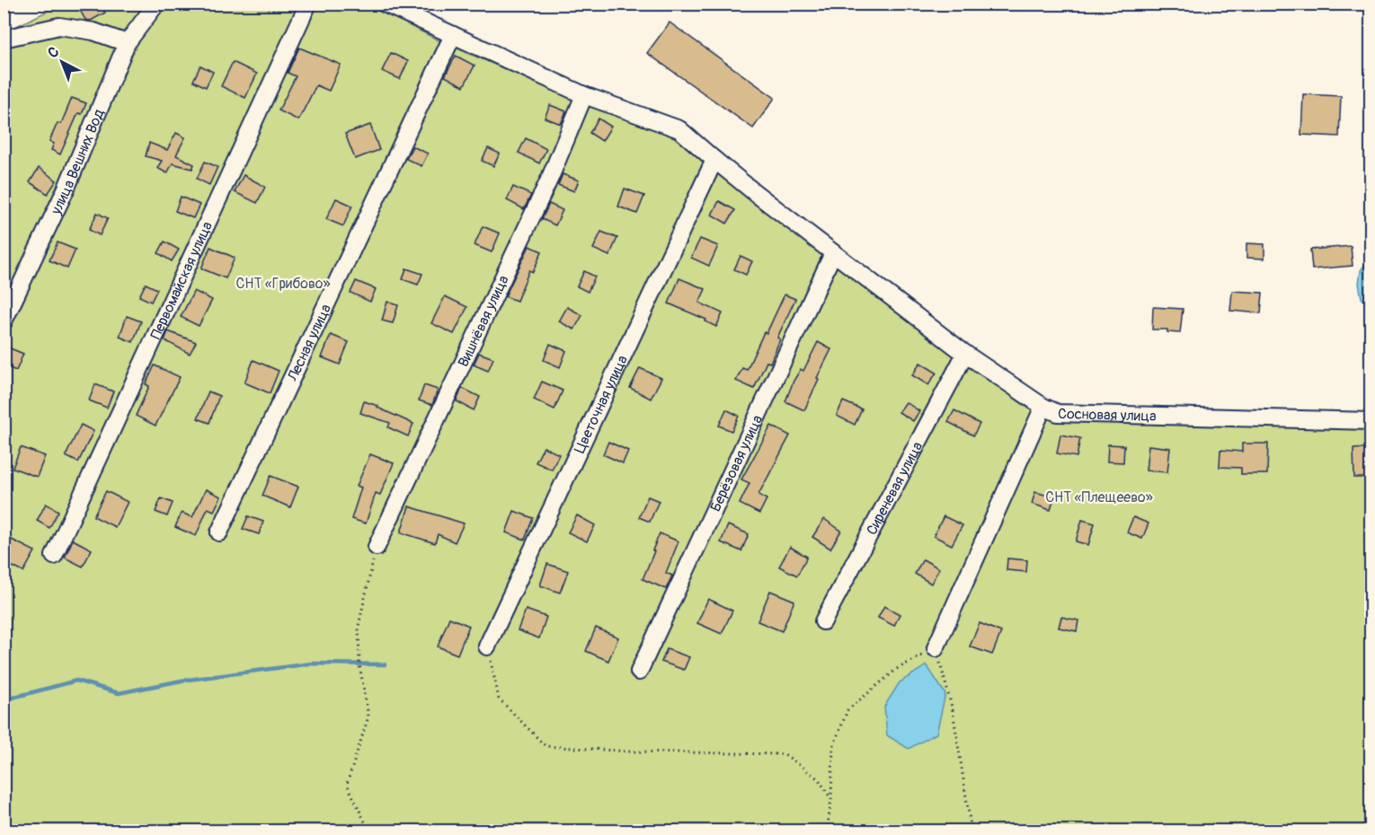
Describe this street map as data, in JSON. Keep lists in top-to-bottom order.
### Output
{
  "streets": {
    "street": [
      "улица Вешних Вод",
      "Первомайская улица",
      "Вишнёвая улица",
      "Лесная улица",
      "Цветочная улица",
      "Сосновая улица",
      "Берёзовая улица",
      "Сиреневая улица"
    ]
  },
  "parks": ["СНТ «Грибово»", "СНТ «Плещеево»"],
  "north": "top left"
}
